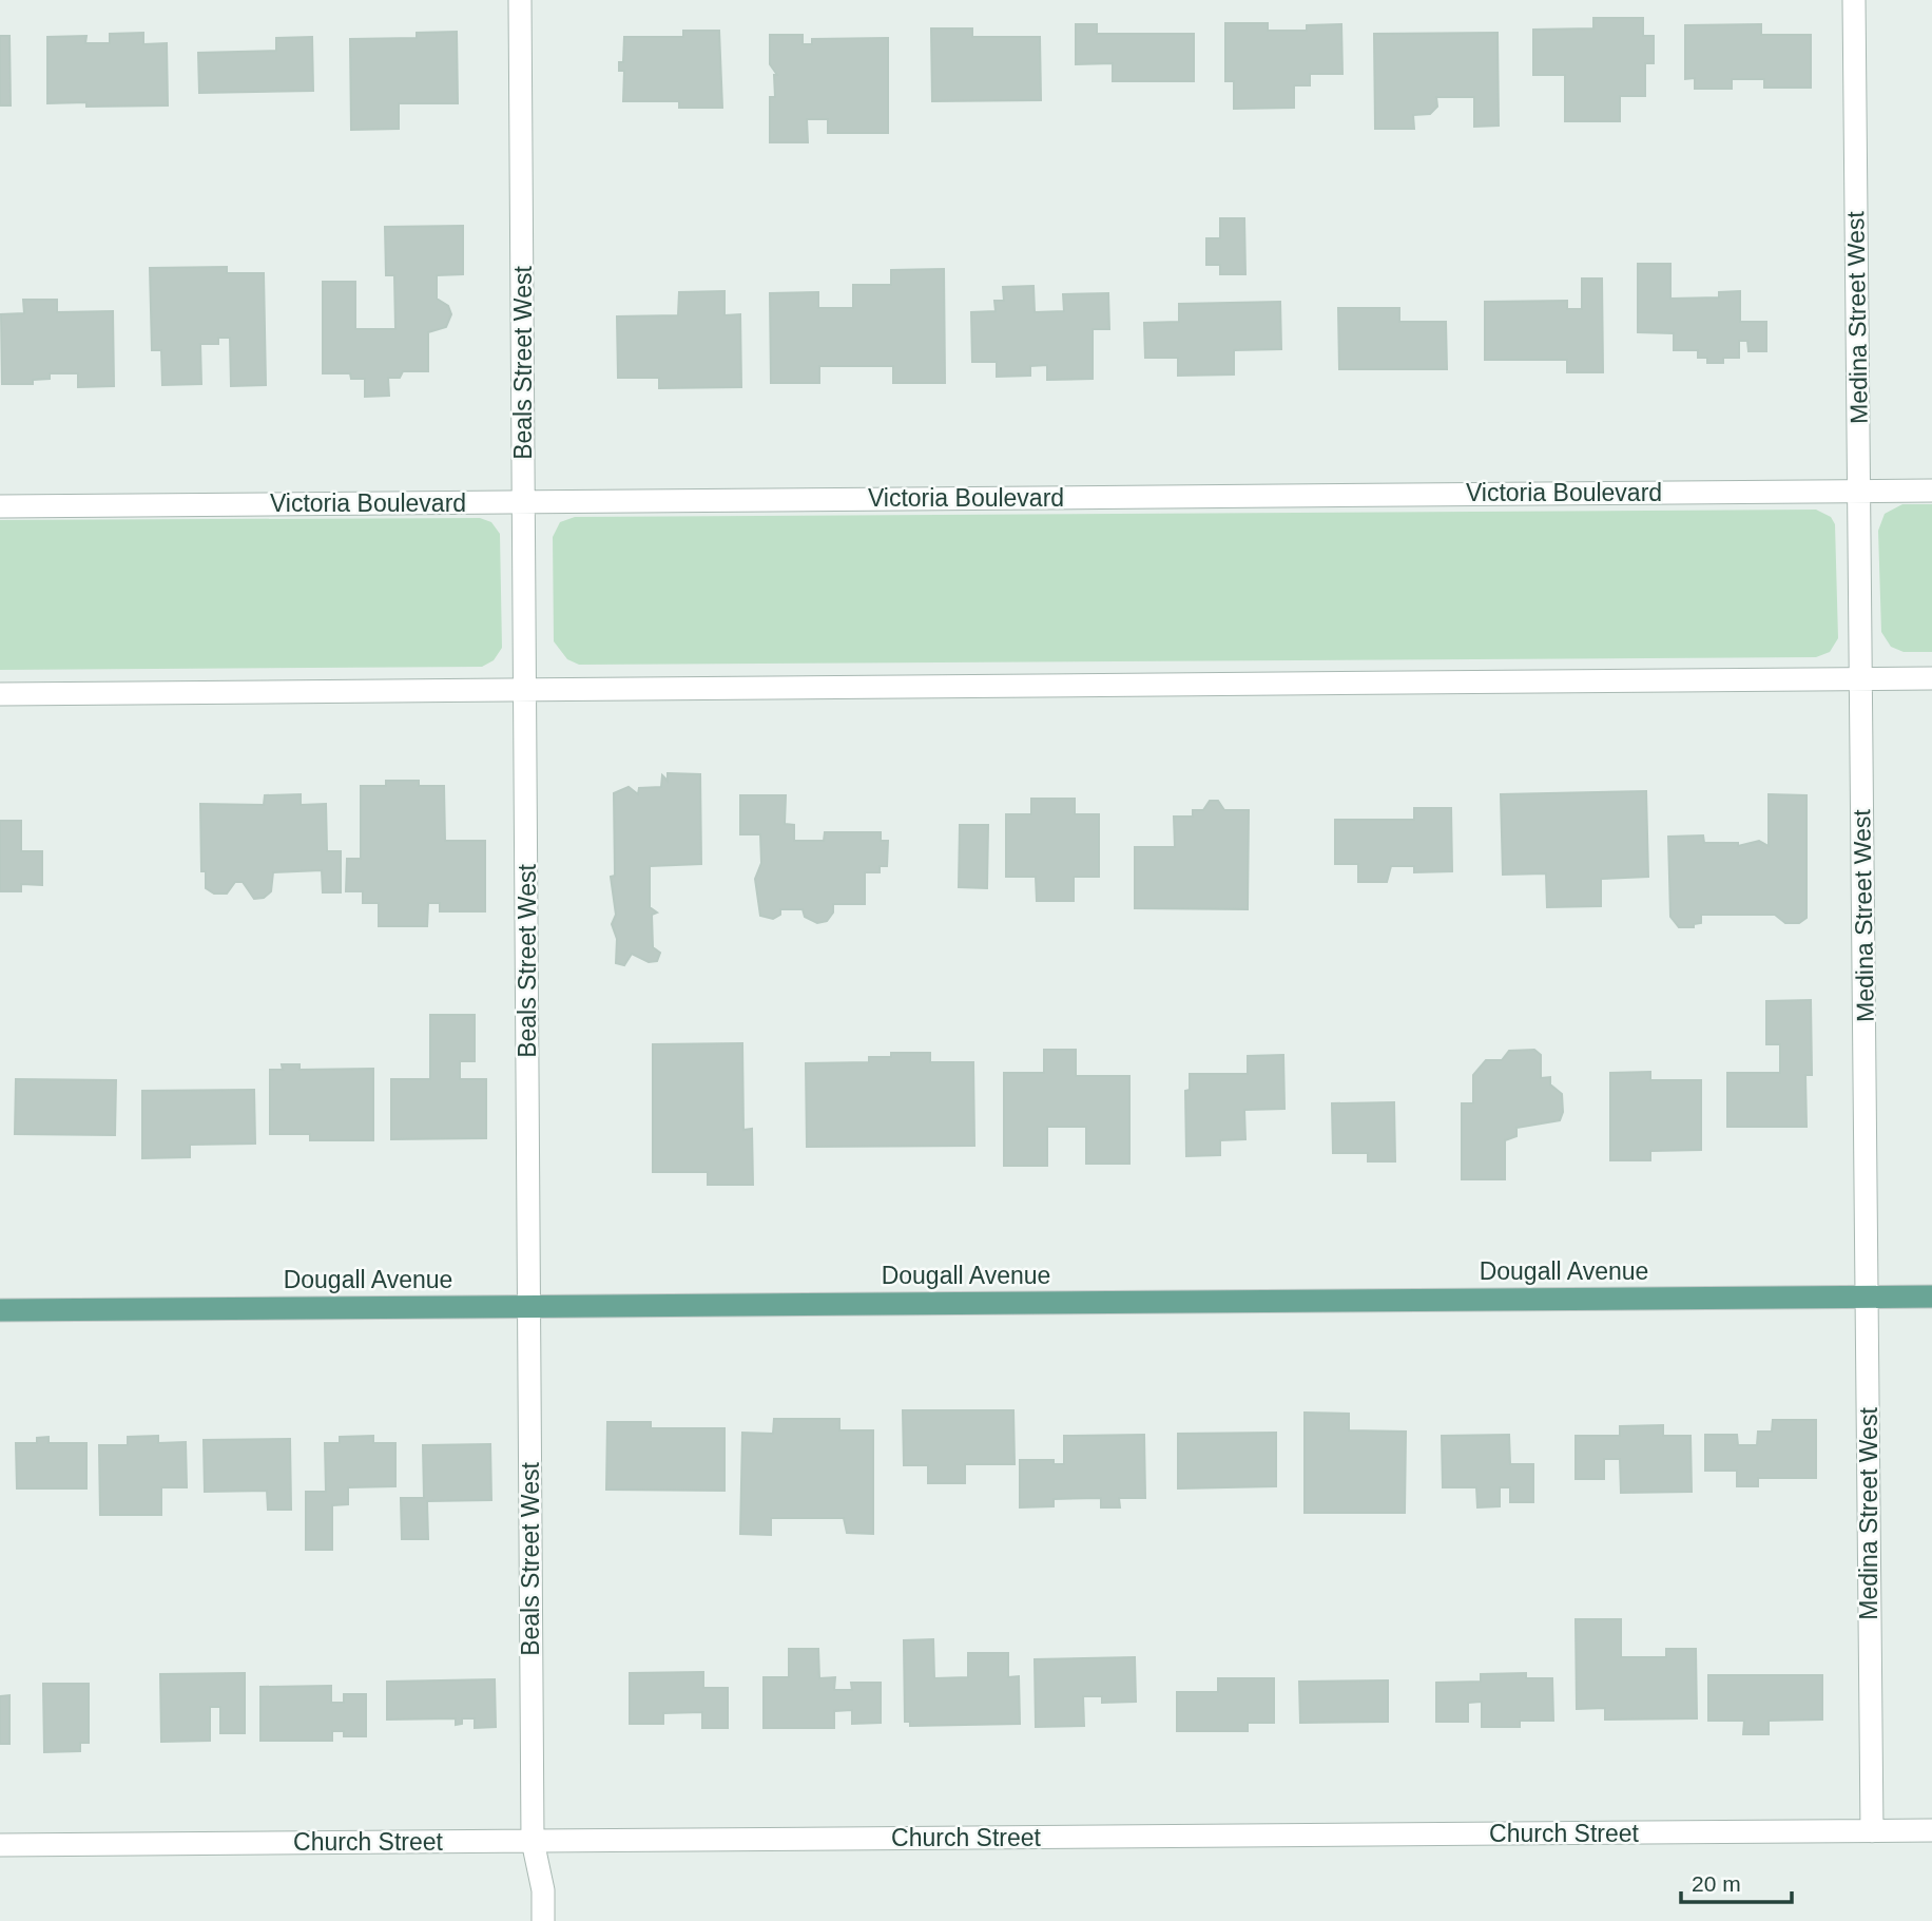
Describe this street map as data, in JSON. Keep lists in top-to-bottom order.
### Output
{
  "streets": {
    "main road": ["Dougall Avenue"],
    "street": [
      "Medina Street West",
      "Beals Street West",
      "Victoria Boulevard",
      "Church Street"
    ]
  },
  "crossings": [
    ["Medina Street West", "Victoria Boulevard"],
    ["Medina Street West", "Dougall Avenue"],
    ["Medina Street West", "Church Street"],
    ["Beals Street West", "Victoria Boulevard"],
    ["Beals Street West", "Dougall Avenue"],
    ["Beals Street West", "Church Street"]
  ],
  "scale_bar": "20 m"
}
